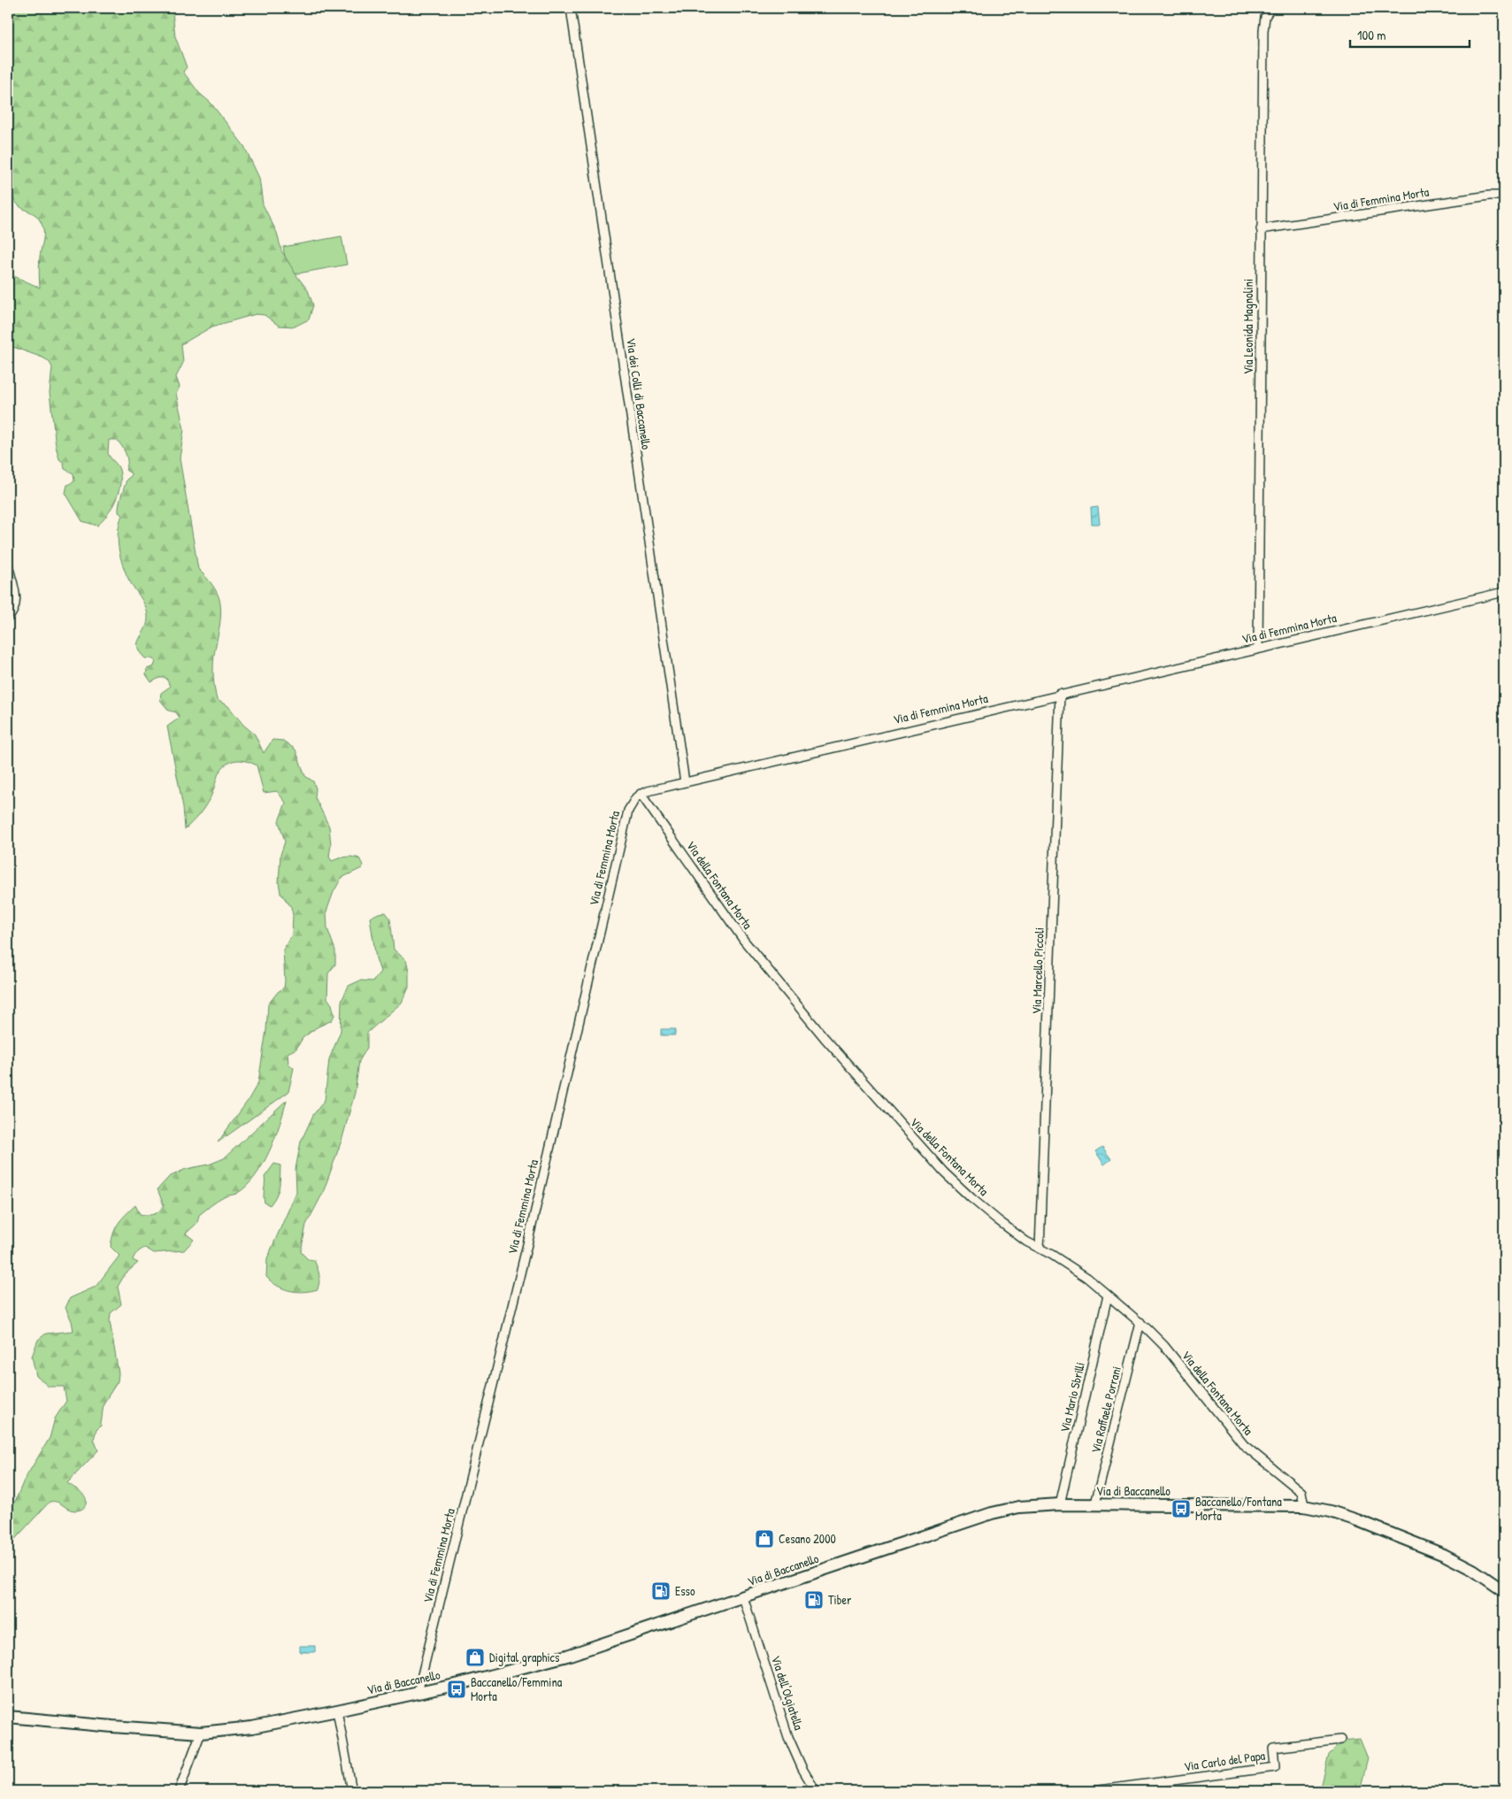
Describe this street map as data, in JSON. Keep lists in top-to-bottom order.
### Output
{
  "streets": {
    "street": [
      "Via di Femmina Morta",
      "Via Leonida Magnolini",
      "Via dei Colli di Baccanello",
      "Via della Fontana Morta",
      "Via Marcello Piccoli",
      "Via Mario Sbrilli",
      "Via Raffaele Porrani",
      "Via di Baccanello",
      "Via dell'Olgiatella",
      "Via Carlo del Papa"
    ]
  },
  "crossings": [
    ["Via di Femmina Morta", "Via Leonida Magnolini"],
    ["Via di Femmina Morta", "Via dei Colli di Baccanello"],
    ["Via di Femmina Morta", "Via della Fontana Morta"],
    ["Via di Femmina Morta", "Via Marcello Piccoli"],
    ["Via di Femmina Morta", "Via di Baccanello"],
    ["Via della Fontana Morta", "Via Marcello Piccoli"],
    ["Via della Fontana Morta", "Via Mario Sbrilli"],
    ["Via della Fontana Morta", "Via Raffaele Porrani"],
    ["Via della Fontana Morta", "Via di Baccanello"],
    ["Via Mario Sbrilli", "Via di Baccanello"],
    ["Via Raffaele Porrani", "Via di Baccanello"],
    ["Via di Baccanello", "Via dell'Olgiatella"]
  ],
  "places": {
    "bus stop": ["Baccanello/Fontana Morta", "Baccanello/Femmina Morta"],
    "shop": ["Cesano 2000", "Digital graphics"],
    "fuel station": ["Esso", "Tiber"]
  },
  "scale_bar": "100 m"
}
